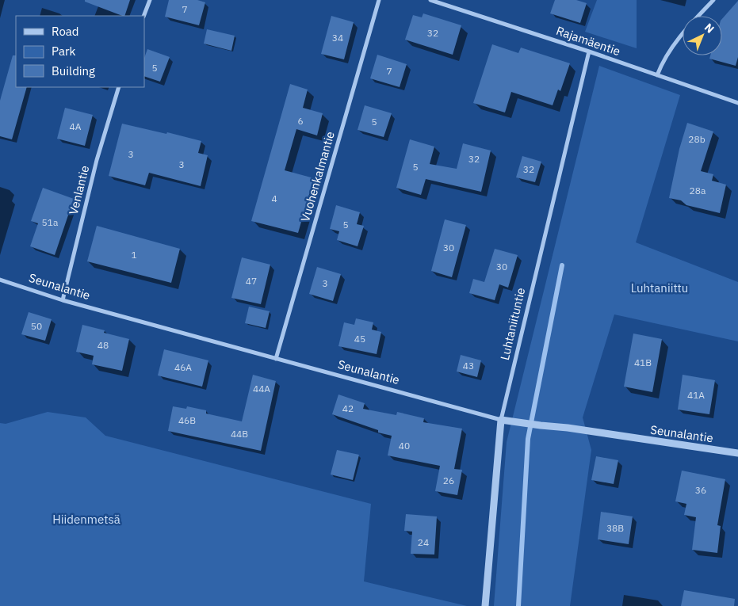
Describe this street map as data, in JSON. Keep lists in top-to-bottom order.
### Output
{
  "streets": {
    "street": [
      "Rajamäentie",
      "Vuohenkalmantie",
      "Venlantie",
      "Seunalantie",
      "Luhtaniituntie"
    ]
  },
  "crossings": [
    ["Rajamäentie", "Luhtaniituntie"],
    ["Vuohenkalmantie", "Seunalantie"],
    ["Venlantie", "Seunalantie"],
    ["Seunalantie", "Luhtaniituntie"]
  ],
  "parks": ["Luhtaniittu", "Hiidenmetsä"],
  "house_numbers": [
    "7",
    "32",
    "34",
    "5",
    "7",
    "6",
    "5",
    "4A",
    "28b",
    "3",
    "32",
    "3",
    "5",
    "32",
    "28a",
    "4",
    "51a",
    "5",
    "30",
    "1",
    "30",
    "47",
    "3",
    "50",
    "45",
    "48",
    "41B",
    "43",
    "46A",
    "44A",
    "41A",
    "42",
    "46B",
    "44B",
    "40",
    "26",
    "36",
    "38B",
    "24"
  ],
  "legend": ["Road", "Park", "Building"],
  "north": "top right"
}
